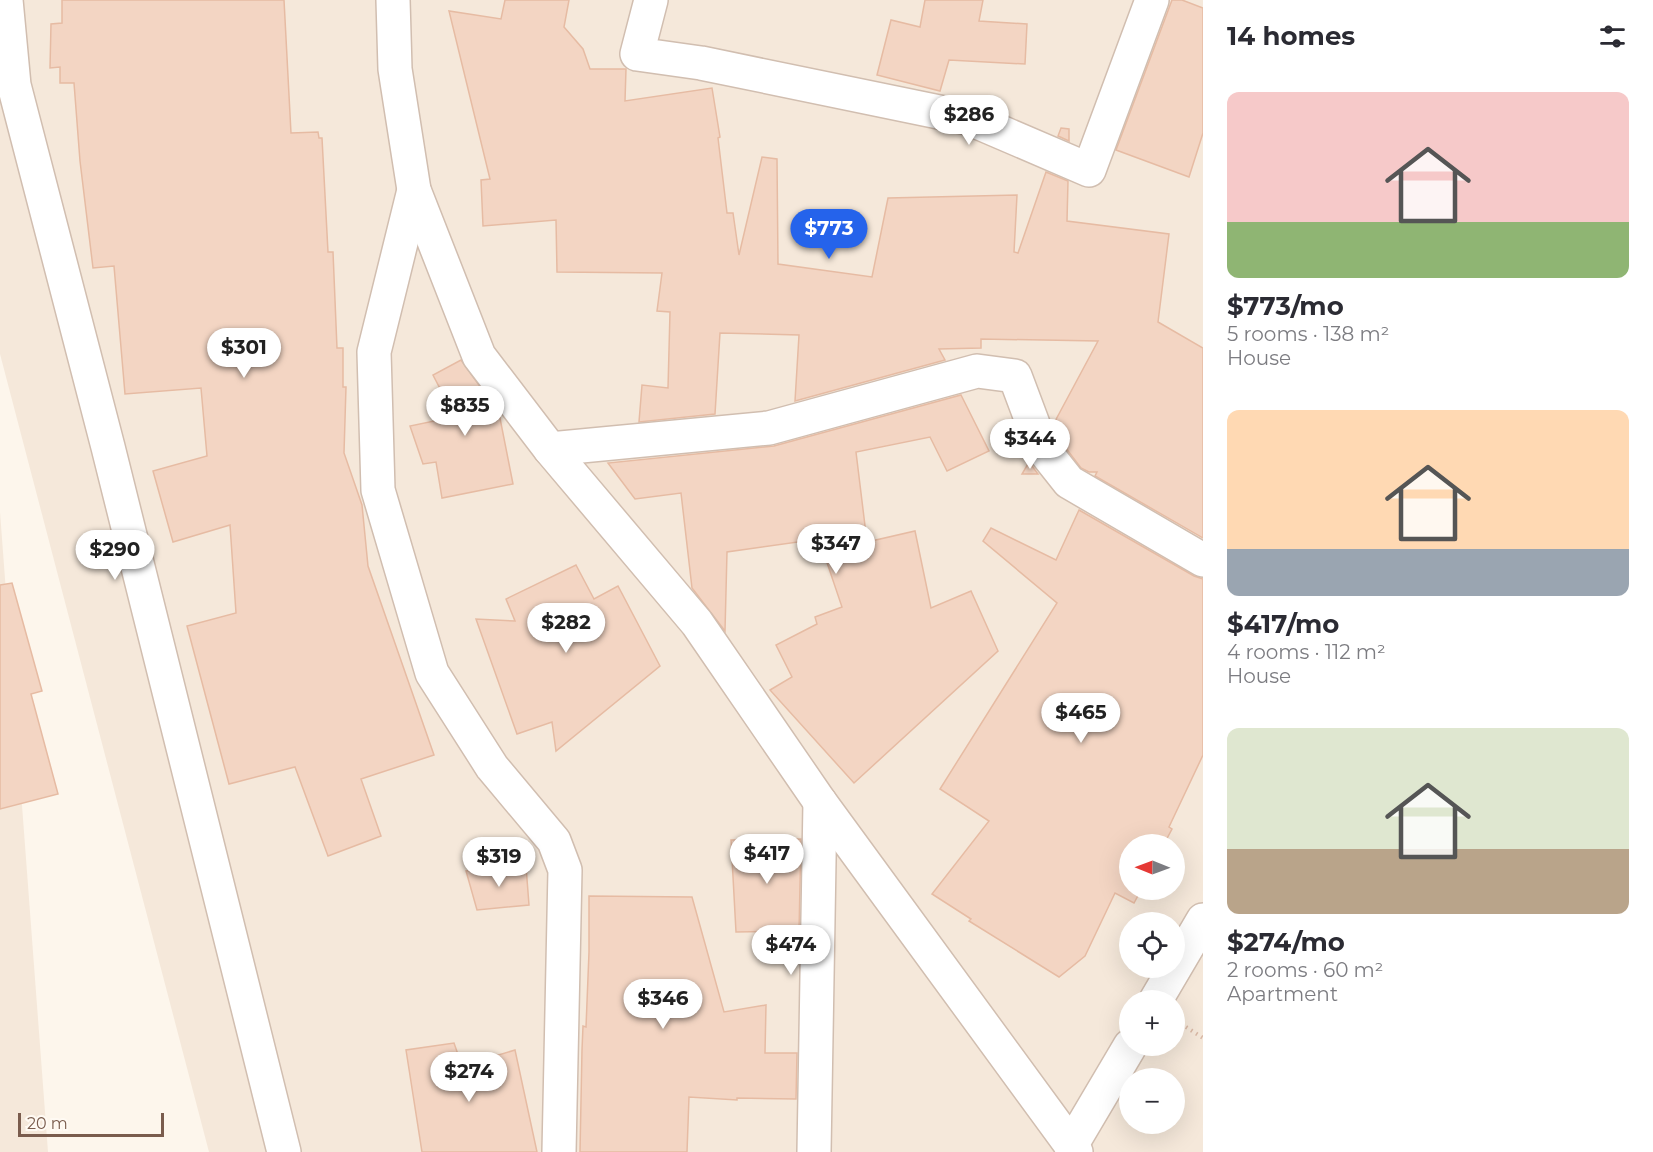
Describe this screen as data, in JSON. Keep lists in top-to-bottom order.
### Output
{
  "scale_bar": "20 m",
  "north": "left",
  "page": {
    "heading": "14 homes",
    "list": [
      {
        "name": "$773/mo",
        "note": "5 rooms · 138 m² · House"
      },
      {
        "name": "$417/mo",
        "note": "4 rooms · 112 m² · House"
      },
      {
        "name": "$274/mo",
        "note": "2 rooms · 60 m² · Apartment"
      }
    ],
    "price": [
      "$286",
      "$773",
      "$301",
      "$835",
      "$344",
      "$347",
      "$290",
      "$282",
      "$465",
      "$417",
      "$319",
      "$474",
      "$346",
      "$274"
    ],
    "map_buttons": ["+", "−"],
    "scale": "20 m"
  }
}
